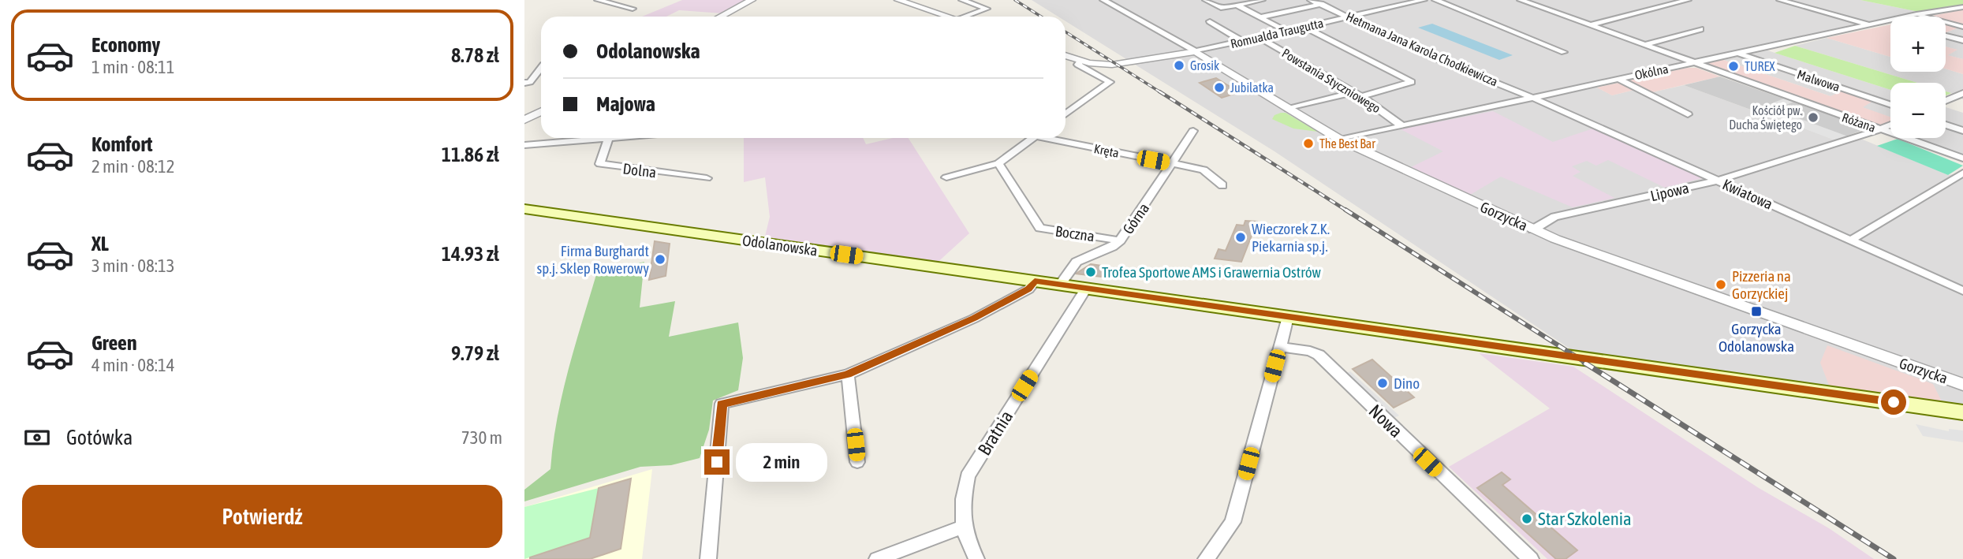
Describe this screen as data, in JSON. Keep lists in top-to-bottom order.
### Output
{
  "streets": {
    "main road": ["Odolanowska"],
    "street": [
      "Romualda Traugutta",
      "Hetmana Jana Karola Chodkiewicza",
      "Okólna",
      "Powstania Styczniowego",
      "Malwowa",
      "Różana",
      "Kręta",
      "Dolna",
      "Lipowa",
      "Kwiatowa",
      "Gorzycka",
      "Górna",
      "Boczna",
      "Nowa",
      "Bratnia"
    ]
  },
  "crossings": [
    ["Romualda Traugutta", "Hetmana Jana Karola Chodkiewicza"],
    ["Romualda Traugutta", "Powstania Styczniowego"],
    ["Romualda Traugutta", "Gorzycka"],
    ["Hetmana Jana Karola Chodkiewicza", "Okólna"],
    ["Hetmana Jana Karola Chodkiewicza", "Kwiatowa"],
    ["Okólna", "Powstania Styczniowego"],
    ["Okólna", "Malwowa"],
    ["Okólna", "Różana"],
    ["Okólna", "Kwiatowa"],
    ["Okólna", "Gorzycka"],
    ["Różana", "Lipowa"],
    ["Kręta", "Górna"],
    ["Lipowa", "Kwiatowa"],
    ["Lipowa", "Gorzycka"],
    ["Górna", "Boczna"],
    ["Górna", "Odolanowska"],
    ["Odolanowska", "Bratnia"]
  ],
  "places": {
    "other": [
      "Grosik",
      "TUREX",
      "Jubilatka",
      "Kościół pw. Ducha Świętego",
      "The Best Bar",
      "Wieczorek Z.K. Piekarnia sp.j.",
      "Firma Burghardt sp.j. Sklep Rowerowy",
      "Trofea Sportowe AMS i Grawernia Ostrów",
      "Pizzeria na Gorzyckiej",
      "Dino",
      "Star Szkolenia"
    ],
    "transit": ["Gorzycka Odolanowska"]
  },
  "page": {
    "list": [
      {
        "name": "Economy",
        "note": "1 min · 08:11",
        "value": "8.78 zł"
      },
      {
        "name": "Komfort",
        "note": "2 min · 08:12",
        "value": "11.86 zł"
      },
      {
        "name": "XL",
        "note": "3 min · 08:13",
        "value": "14.93 zł"
      },
      {
        "name": "Green",
        "note": "4 min · 08:14",
        "value": "9.79 zł"
      }
    ],
    "map_buttons": ["+", "−"],
    "banner": ["Odolanowska", "Majowa"],
    "pay": ["Gotówka", "730 m"],
    "bubble": "2 min",
    "buttons": "Potwierdź"
  }
}
